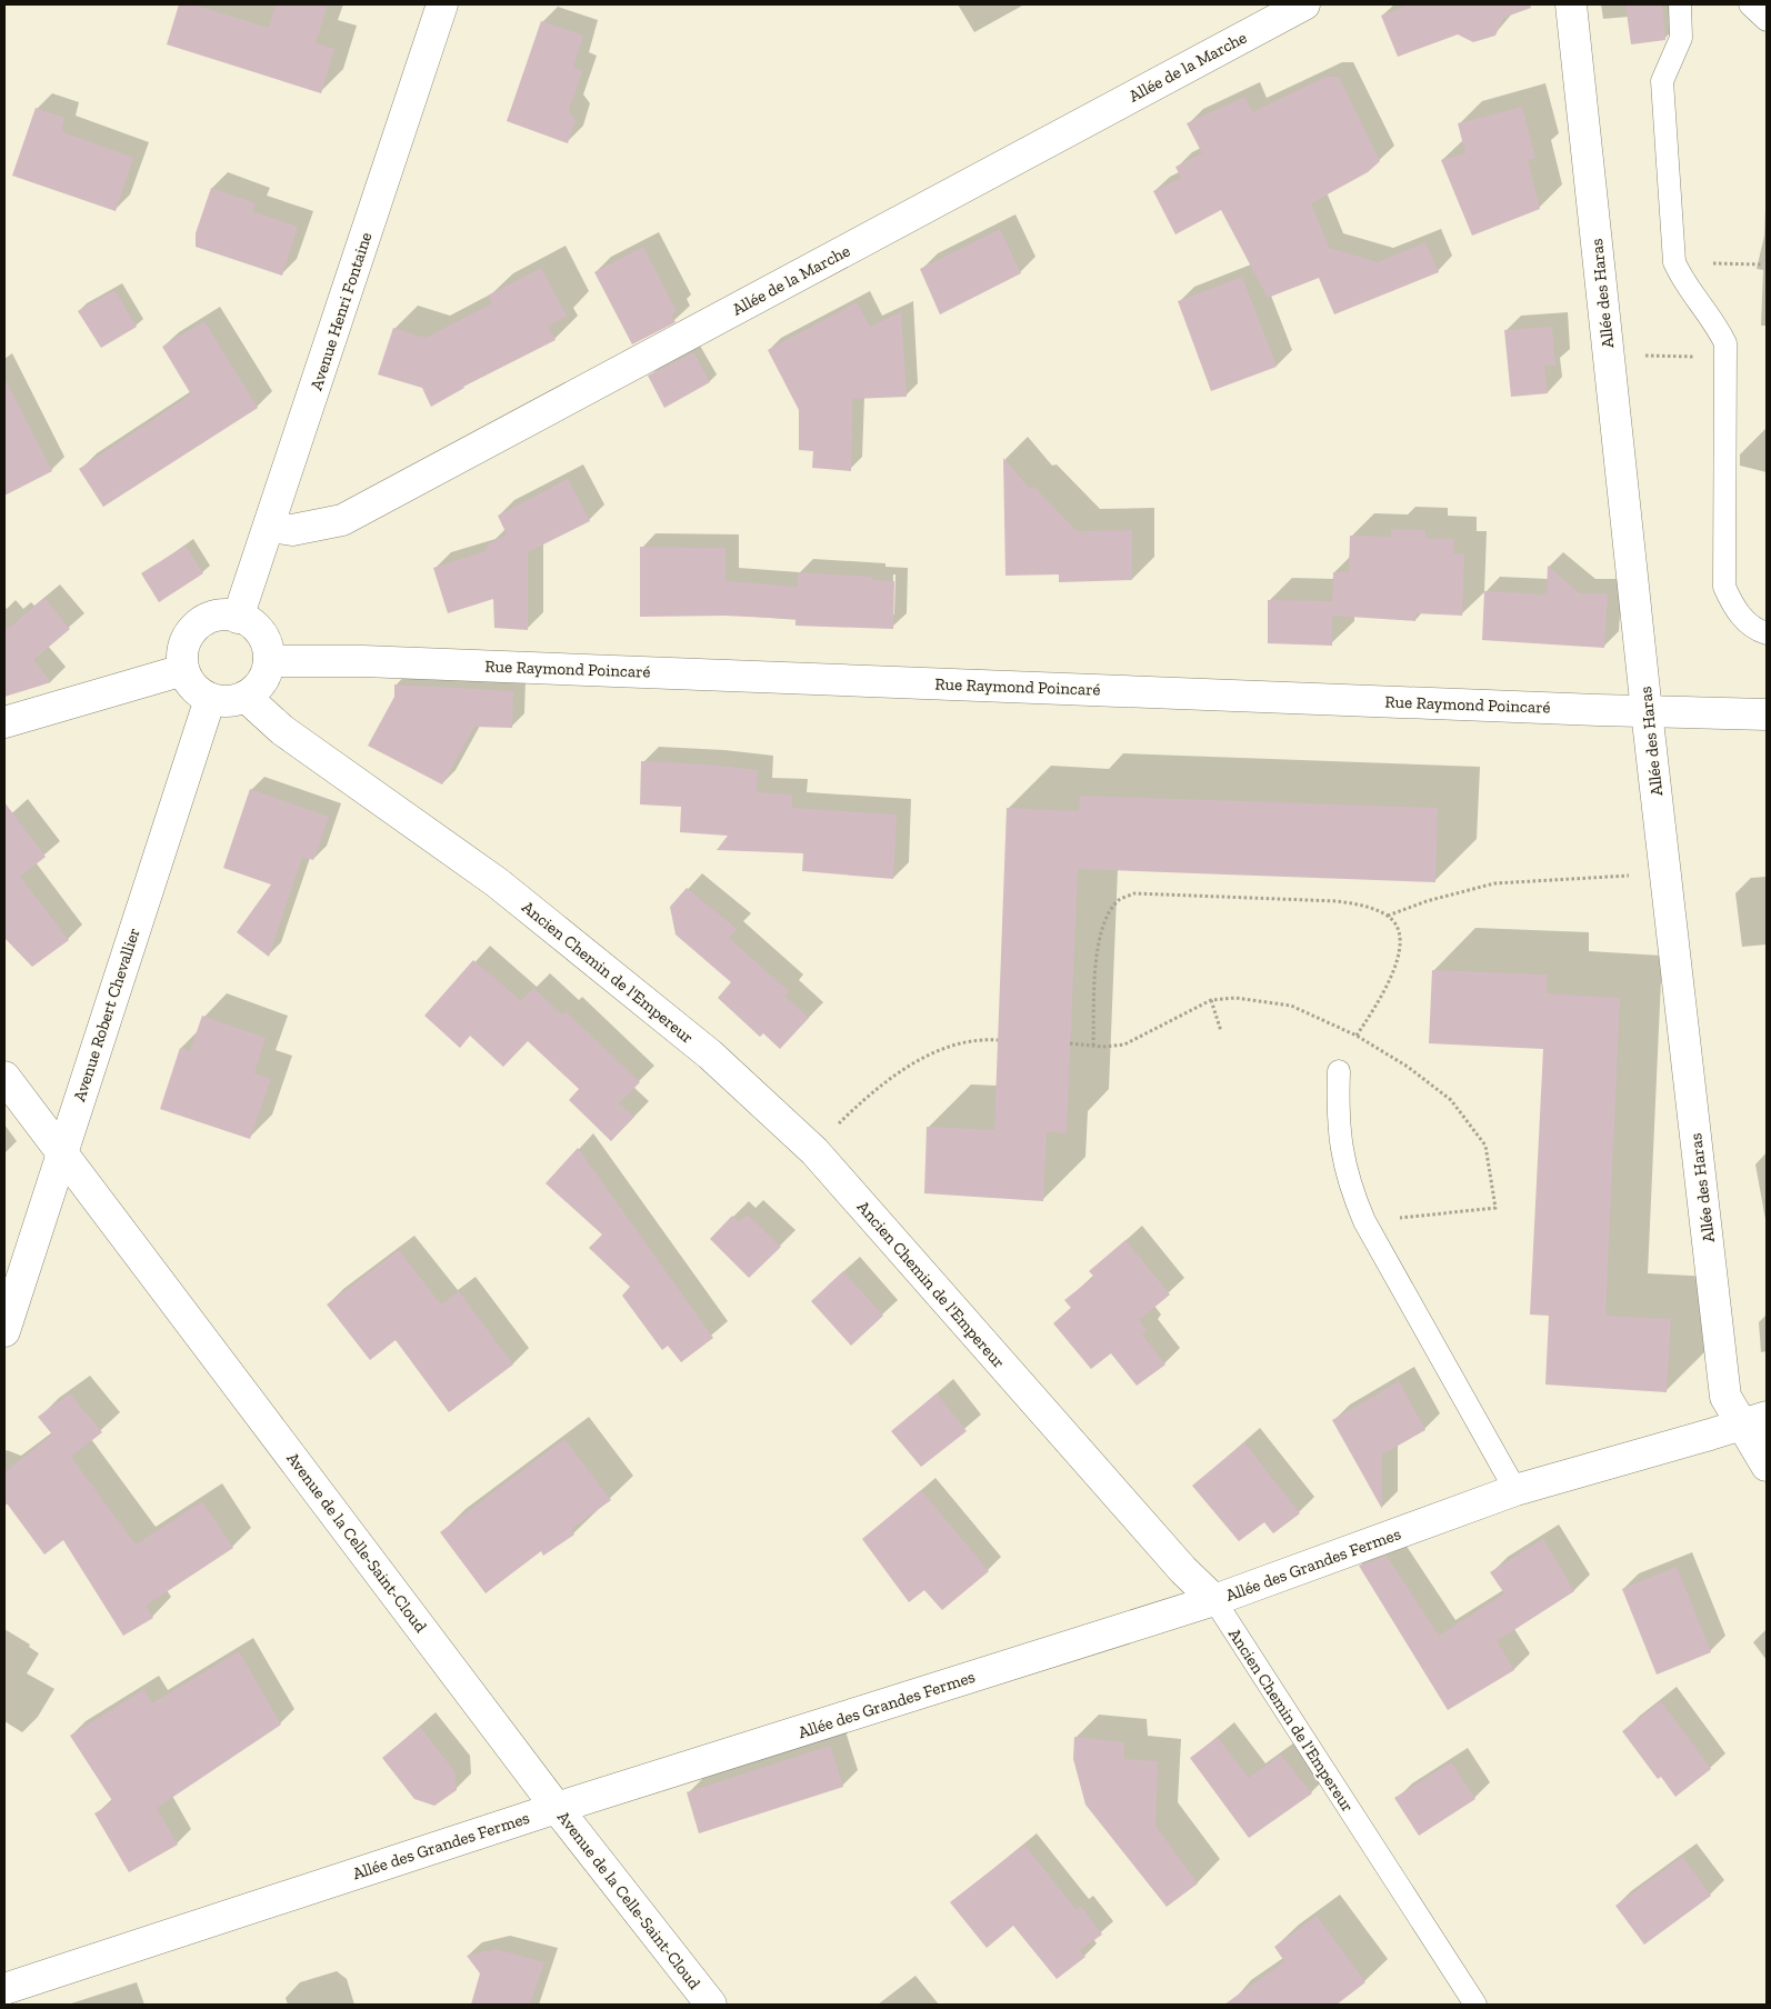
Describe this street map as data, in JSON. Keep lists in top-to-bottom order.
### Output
{
  "streets": {
    "street": [
      "Allée de la Marche",
      "Allée des Haras",
      "Avenue Henri Fontaine",
      "Rue Raymond Poincaré",
      "Ancien Chemin de l'Empereur",
      "Avenue Robert Chevallier",
      "Avenue de la Celle-Saint-Cloud",
      "Allée des Grandes Fermes"
    ]
  },
  "crossings": [
    ["Allée de la Marche", "Avenue Henri Fontaine"],
    ["Allée des Haras", "Rue Raymond Poincaré"],
    ["Allée des Haras", "Allée des Grandes Fermes"],
    ["Avenue Henri Fontaine", "Rue Raymond Poincaré"],
    ["Avenue Henri Fontaine", "Ancien Chemin de l'Empereur"],
    ["Avenue Henri Fontaine", "Avenue Robert Chevallier"],
    ["Rue Raymond Poincaré", "Ancien Chemin de l'Empereur"],
    ["Rue Raymond Poincaré", "Avenue Robert Chevallier"],
    ["Ancien Chemin de l'Empereur", "Avenue Robert Chevallier"],
    ["Ancien Chemin de l'Empereur", "Allée des Grandes Fermes"],
    ["Avenue Robert Chevallier", "Avenue de la Celle-Saint-Cloud"],
    ["Avenue de la Celle-Saint-Cloud", "Allée des Grandes Fermes"]
  ]
}
